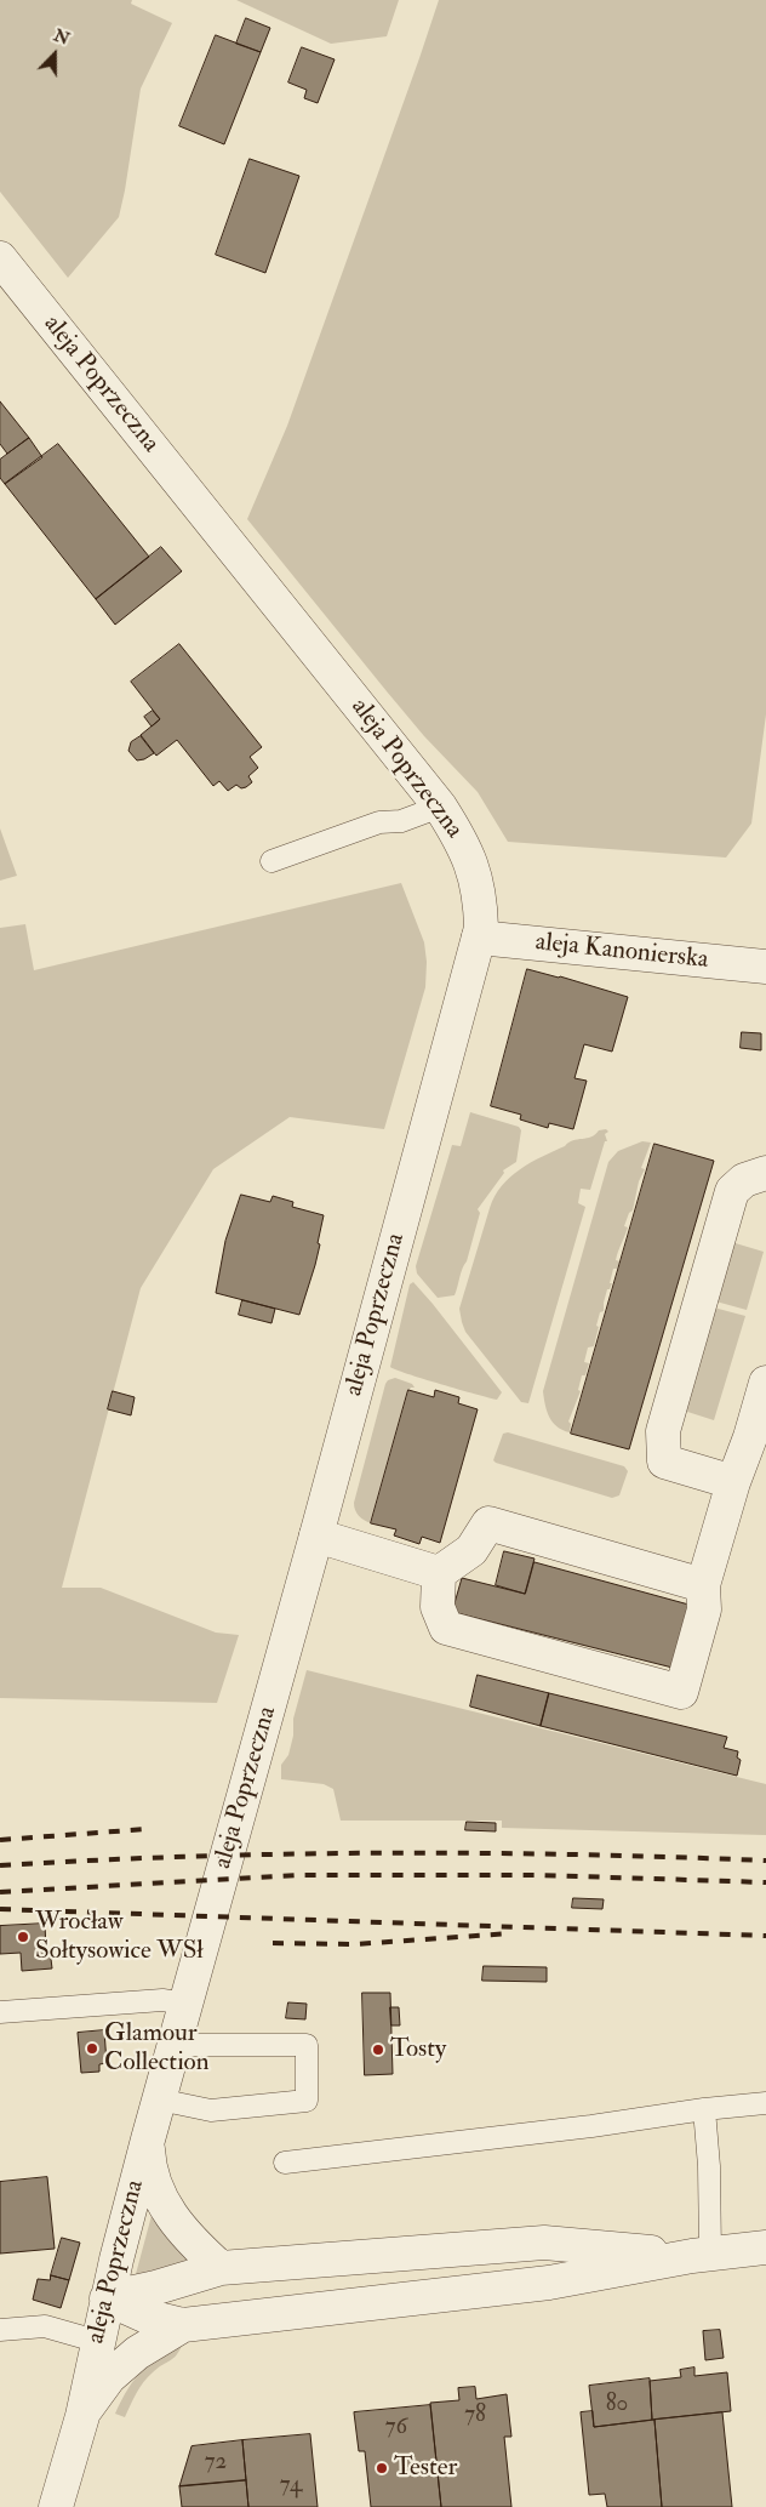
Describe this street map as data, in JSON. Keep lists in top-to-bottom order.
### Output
{
  "streets": {
    "street": ["aleja Poprzeczna", "aleja Kanonierska"]
  },
  "crossings": [
    ["aleja Poprzeczna", "aleja Kanonierska"]
  ],
  "places": [
    "Wrocław Sołtysowice WSł",
    "Glamour Collection",
    "Tosty",
    "Tester"
  ],
  "house_numbers": [
    "80",
    "78",
    "76",
    "72",
    "74"
  ],
  "north": "top"
}
